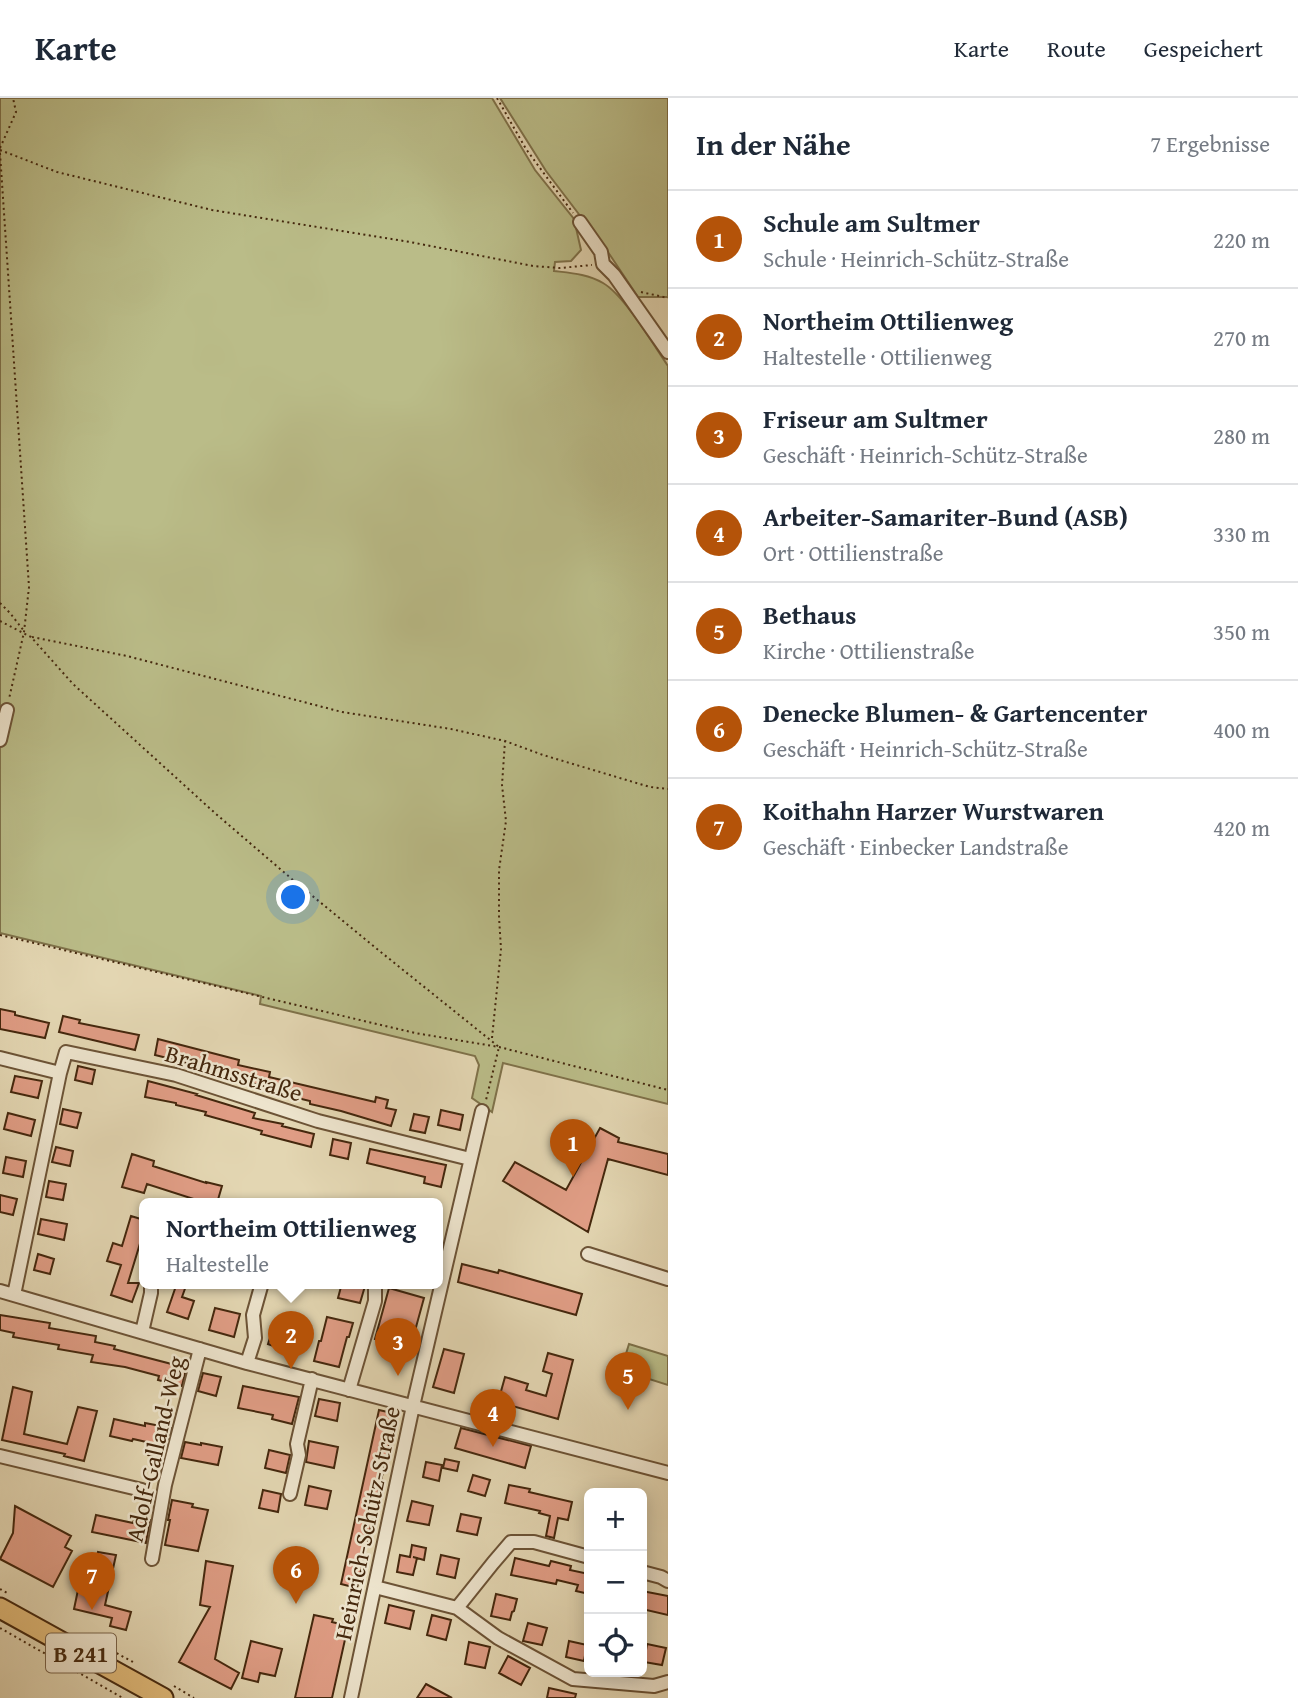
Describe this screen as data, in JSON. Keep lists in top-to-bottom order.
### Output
{
  "streets": {
    "main road": ["B 241"],
    "street": ["Brahmsstraße", "Adolf-Galland-Weg", "Heinrich-Schütz-Straße"]
  },
  "crossings": [
    ["Brahmsstraße", "Heinrich-Schütz-Straße"]
  ],
  "page": {
    "header": "Karte",
    "nav": ["Karte", "Route", "Gespeichert"],
    "heading": ["In der Nähe", "7 Ergebnisse"],
    "list": [
      {
        "mark": "1",
        "name": "Schule am Sultmer",
        "note": "Schule · Heinrich-Schütz-Straße",
        "value": "220 m"
      },
      {
        "mark": "2",
        "name": "Northeim Ottilienweg",
        "note": "Haltestelle · Ottilienweg",
        "value": "270 m"
      },
      {
        "mark": "3",
        "name": "Friseur am Sultmer",
        "note": "Geschäft · Heinrich-Schütz-Straße",
        "value": "280 m"
      },
      {
        "mark": "4",
        "name": "Arbeiter-Samariter-Bund (ASB)",
        "note": "Ort · Ottilienstraße",
        "value": "330 m"
      },
      {
        "mark": "5",
        "name": "Bethaus",
        "note": "Kirche · Ottilienstraße",
        "value": "350 m"
      },
      {
        "mark": "6",
        "name": "Denecke Blumen- & Gartencenter",
        "note": "Geschäft · Heinrich-Schütz-Straße",
        "value": "400 m"
      },
      {
        "mark": "7",
        "name": "Koithahn Harzer Wurstwaren",
        "note": "Geschäft · Einbecker Landstraße",
        "value": "420 m"
      }
    ],
    "pins": [
      "1",
      "2",
      "3",
      "5",
      "4",
      "6",
      "7"
    ],
    "popup": ["Northeim Ottilienweg", "Haltestelle"],
    "map_buttons": ["+", "−"]
  }
}
